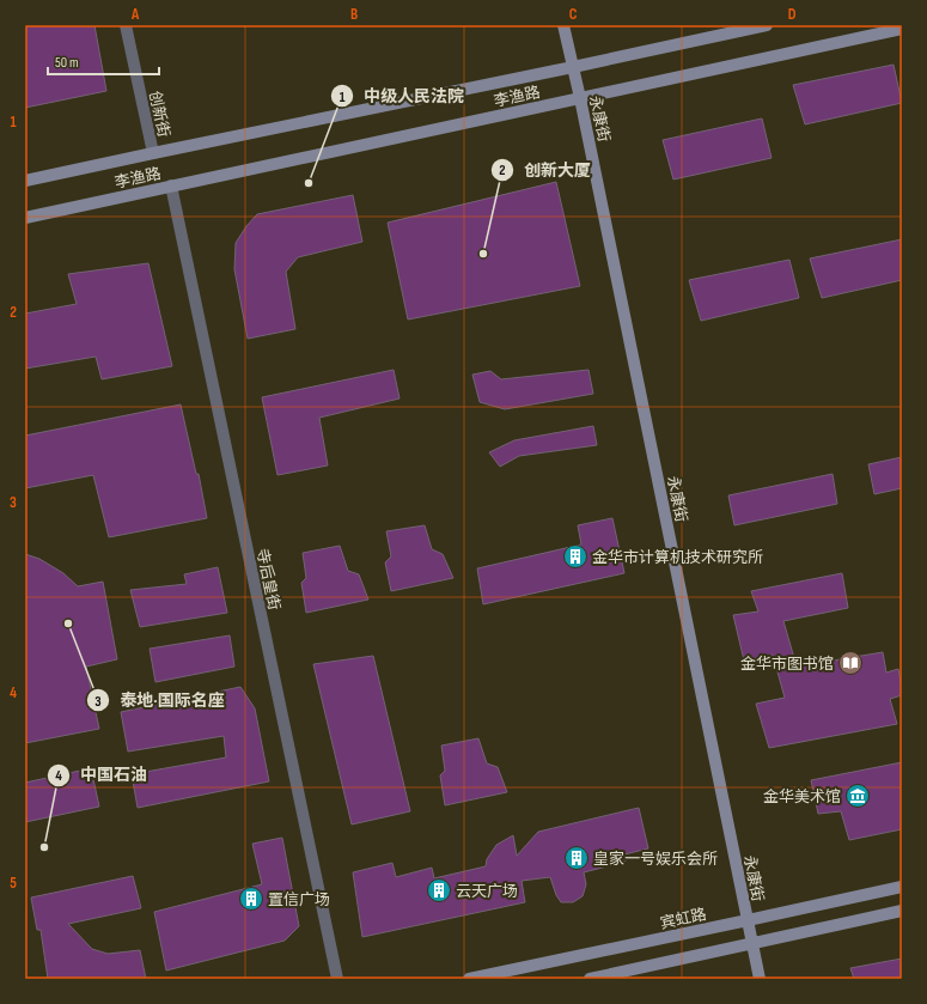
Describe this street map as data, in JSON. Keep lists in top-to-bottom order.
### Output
{
  "streets": {
    "main road": ["李渔路", "永康街", "宾虹路"],
    "street": ["创新街", "寺后皇街"]
  },
  "crossings": [
    ["李渔路", "创新街"],
    ["李渔路", "永康街"],
    ["李渔路", "寺后皇街"],
    ["永康街", "宾虹路"]
  ],
  "places": {
    "other": [
      "中级人民法院",
      "创新大厦",
      "泰地·国际名座",
      "中国石油"
    ],
    "building": [
      "金华市计算机技术研究所",
      "皇家一号娱乐会所",
      "云天广场",
      "置信广场"
    ],
    "library": ["金华市图书馆"],
    "museum": ["金华美术馆"]
  },
  "scale_bar": "50 m",
  "grid": {
    "columns": [
      "A",
      "B",
      "C",
      "D"
    ],
    "rows": [
      "1",
      "2",
      "3",
      "4",
      "5"
    ]
  }
}
